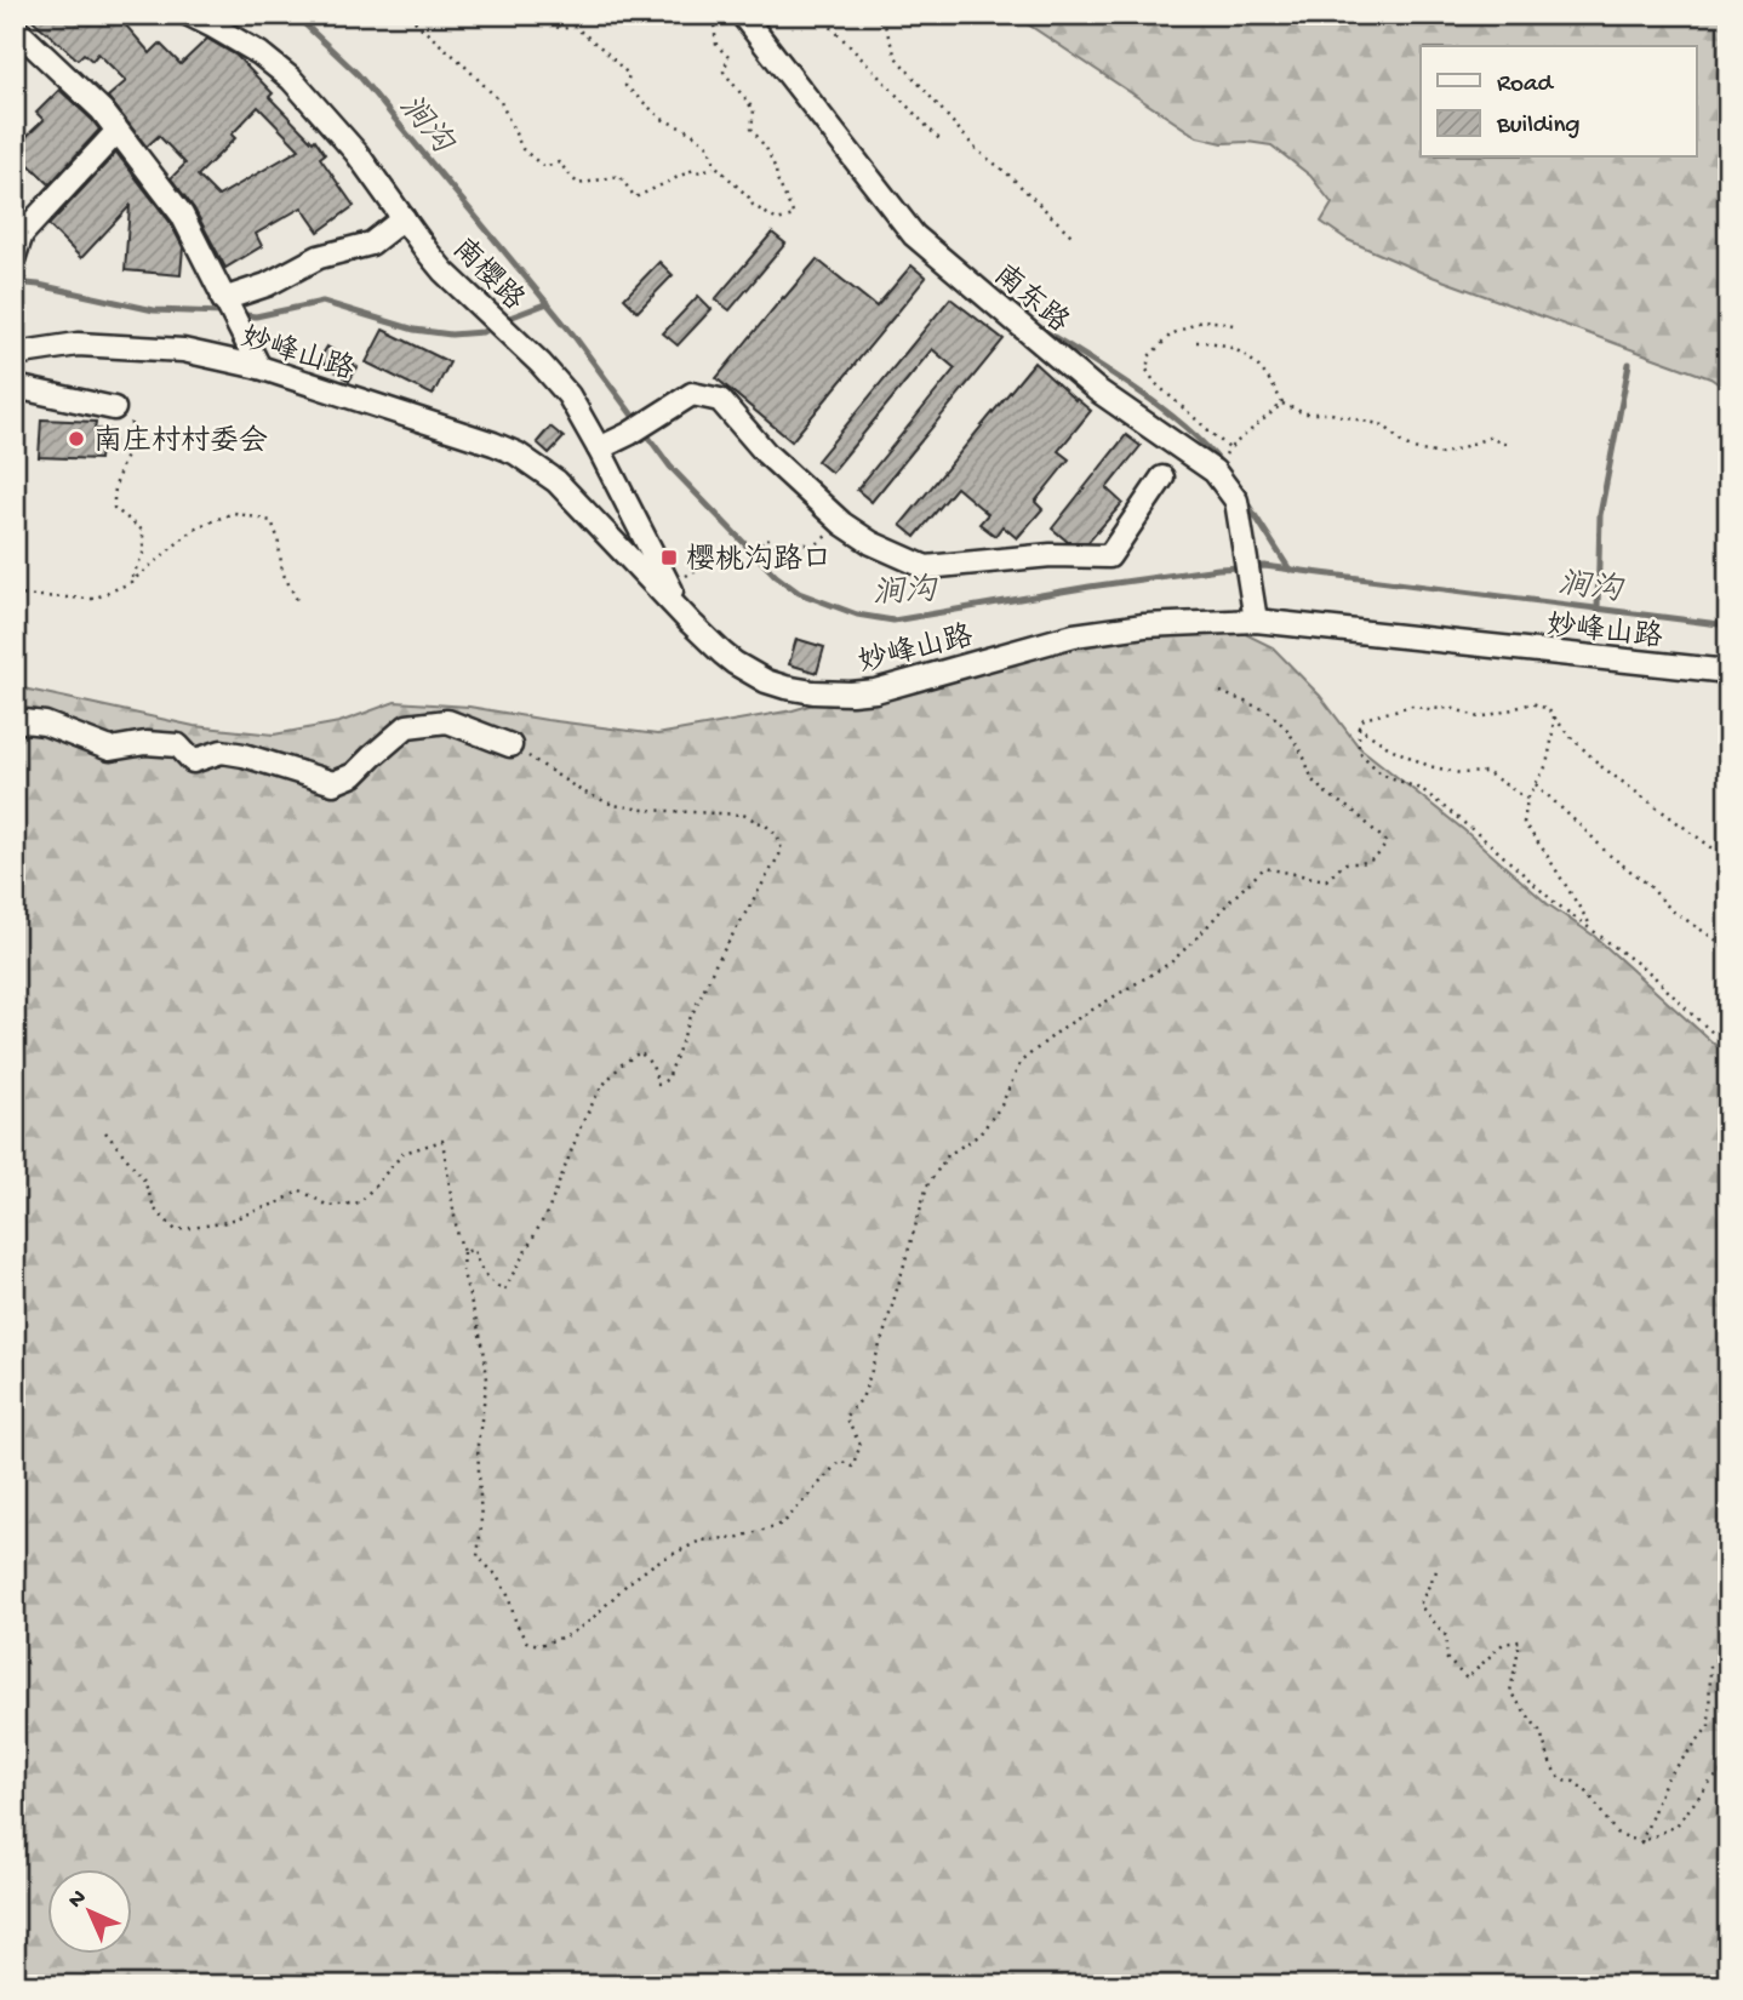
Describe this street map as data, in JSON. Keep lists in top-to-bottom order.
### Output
{
  "streets": {
    "street": ["南樱路", "南东路", "妙峰山路"]
  },
  "crossings": [
    ["南樱路", "妙峰山路"],
    ["南东路", "妙峰山路"]
  ],
  "water": ["涧沟"],
  "places": {
    "other": ["南庄村村委会"],
    "transit": ["樱桃沟路口"]
  },
  "legend": ["Road", "Building"],
  "north": "top left"
}
